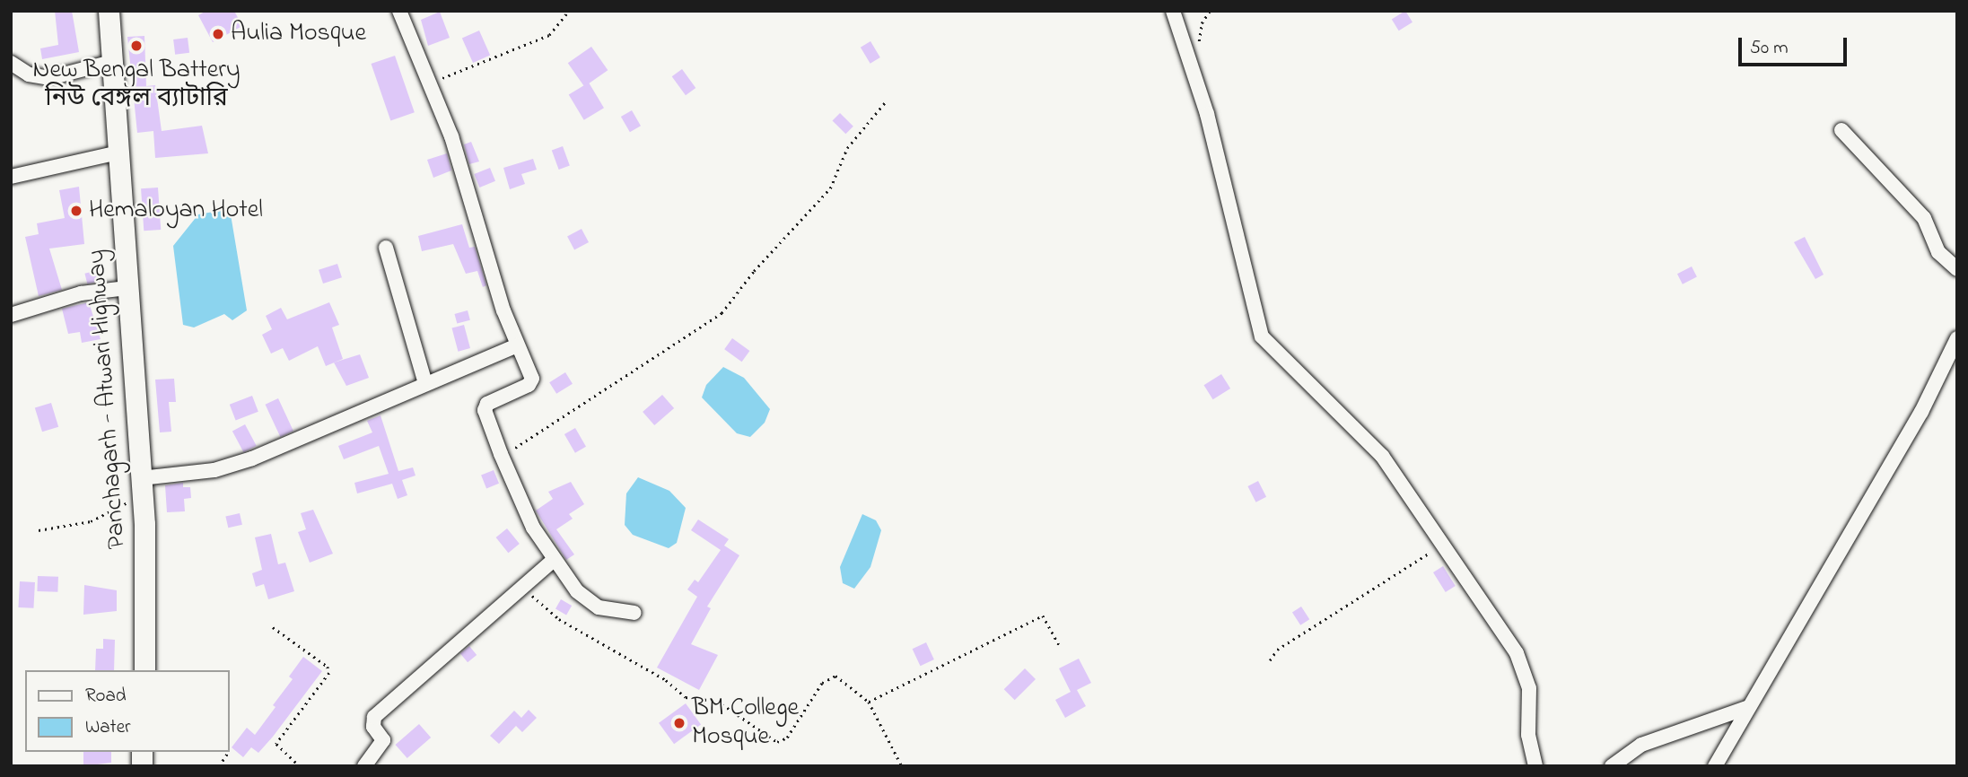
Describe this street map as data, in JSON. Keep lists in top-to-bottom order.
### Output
{
  "streets": {
    "main road": ["Panchagarh - Atwari Highway"]
  },
  "places": [
    "Aulia Mosque",
    "New Bengal Battery নিউ বেঙ্গল ব্যাটারি",
    "Hemaloyan Hotel",
    "BM College Mosque"
  ],
  "legend": ["Road", "Water"],
  "scale_bar": "50 m"
}
